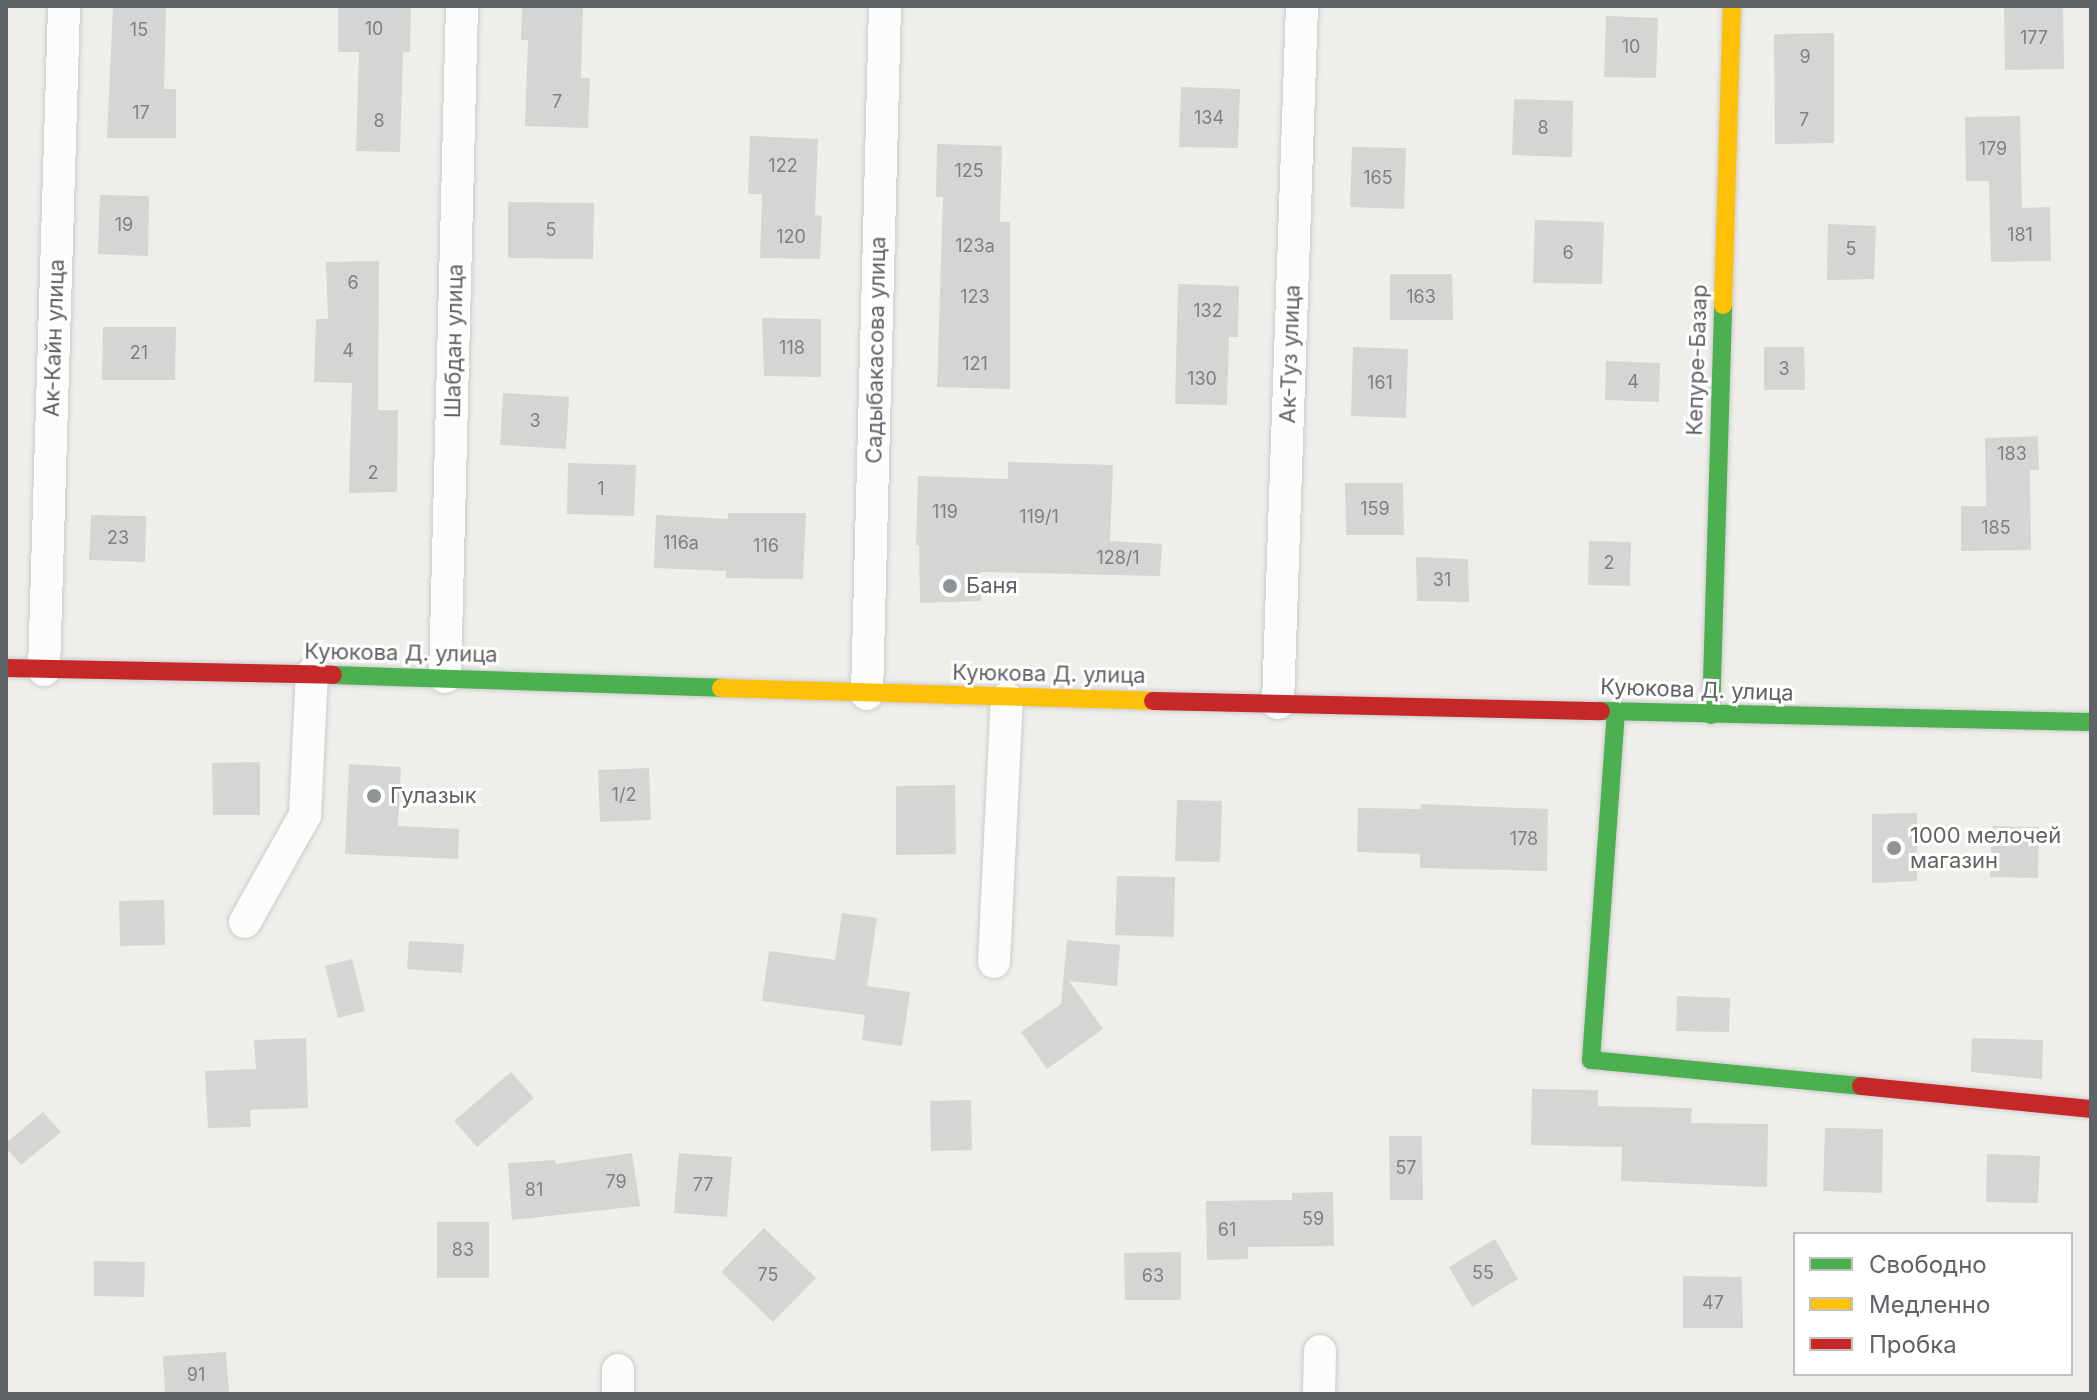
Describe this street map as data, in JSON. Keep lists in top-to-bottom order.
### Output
{
  "streets": {
    "street": [
      "Ак-Кайн улица",
      "Шабдан улица",
      "Садыбакасова улица",
      "Ак-Туз улица",
      "Кепуре-Базар",
      "Куюкова Д. улица"
    ]
  },
  "crossings": [
    ["Ак-Кайн улица", "Куюкова Д. улица"],
    ["Шабдан улица", "Куюкова Д. улица"],
    ["Садыбакасова улица", "Куюкова Д. улица"],
    ["Ак-Туз улица", "Куюкова Д. улица"],
    ["Кепуре-Базар", "Куюкова Д. улица"]
  ],
  "places": ["Баня", "Гулазык", "1000 мелочей магазин"],
  "house_numbers": [
    "10",
    "15",
    "177",
    "10",
    "9",
    "7",
    "17",
    "134",
    "7",
    "8",
    "8",
    "179",
    "122",
    "125",
    "165",
    "19",
    "5",
    "181",
    "120",
    "123а",
    "5",
    "6",
    "6",
    "123",
    "163",
    "132",
    "118",
    "4",
    "21",
    "121",
    "3",
    "130",
    "4",
    "161",
    "3",
    "183",
    "2",
    "1",
    "159",
    "119",
    "119/1",
    "185",
    "23",
    "116а",
    "116",
    "128/1",
    "2",
    "31",
    "1/2",
    "178",
    "57",
    "79",
    "77",
    "81",
    "59",
    "61",
    "83",
    "55",
    "75",
    "63",
    "47",
    "91"
  ],
  "legend": ["Свободно", "Медленно", "Пробка"]
}
